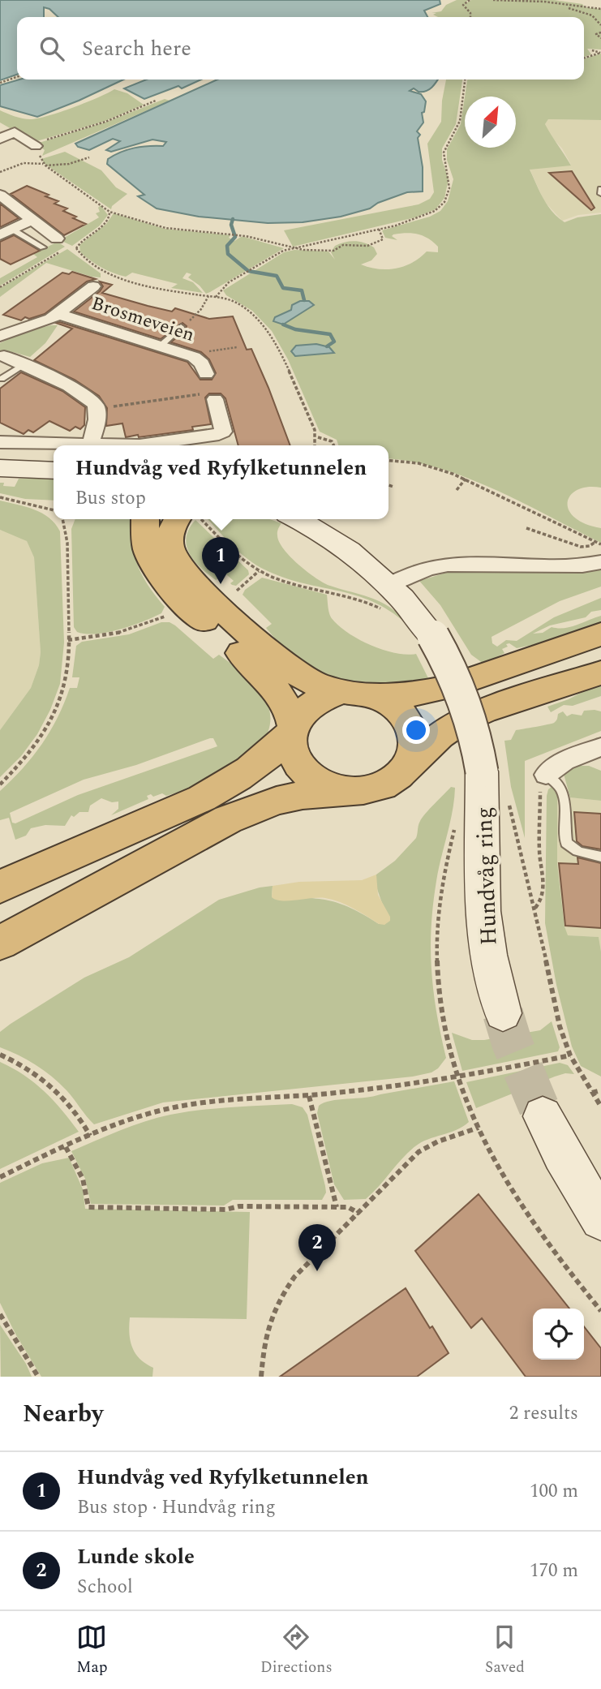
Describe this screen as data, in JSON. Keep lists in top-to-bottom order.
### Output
{
  "streets": {
    "main road": ["Hundvåg ring"],
    "street": ["Brosmeveien"]
  },
  "north": "top right",
  "page": {
    "search": "Search here",
    "popup": ["Hundvåg ved Ryfylketunnelen", "Bus stop"],
    "pins": ["1", "2"],
    "heading": ["Nearby", "2 results"],
    "list": [
      {
        "mark": "1",
        "name": "Hundvåg ved Ryfylketunnelen",
        "note": "Bus stop · Hundvåg ring",
        "value": "100 m"
      },
      {
        "mark": "2",
        "name": "Lunde skole",
        "note": "School",
        "value": "170 m"
      }
    ],
    "nav": ["Map", "Directions", "Saved"]
  }
}
